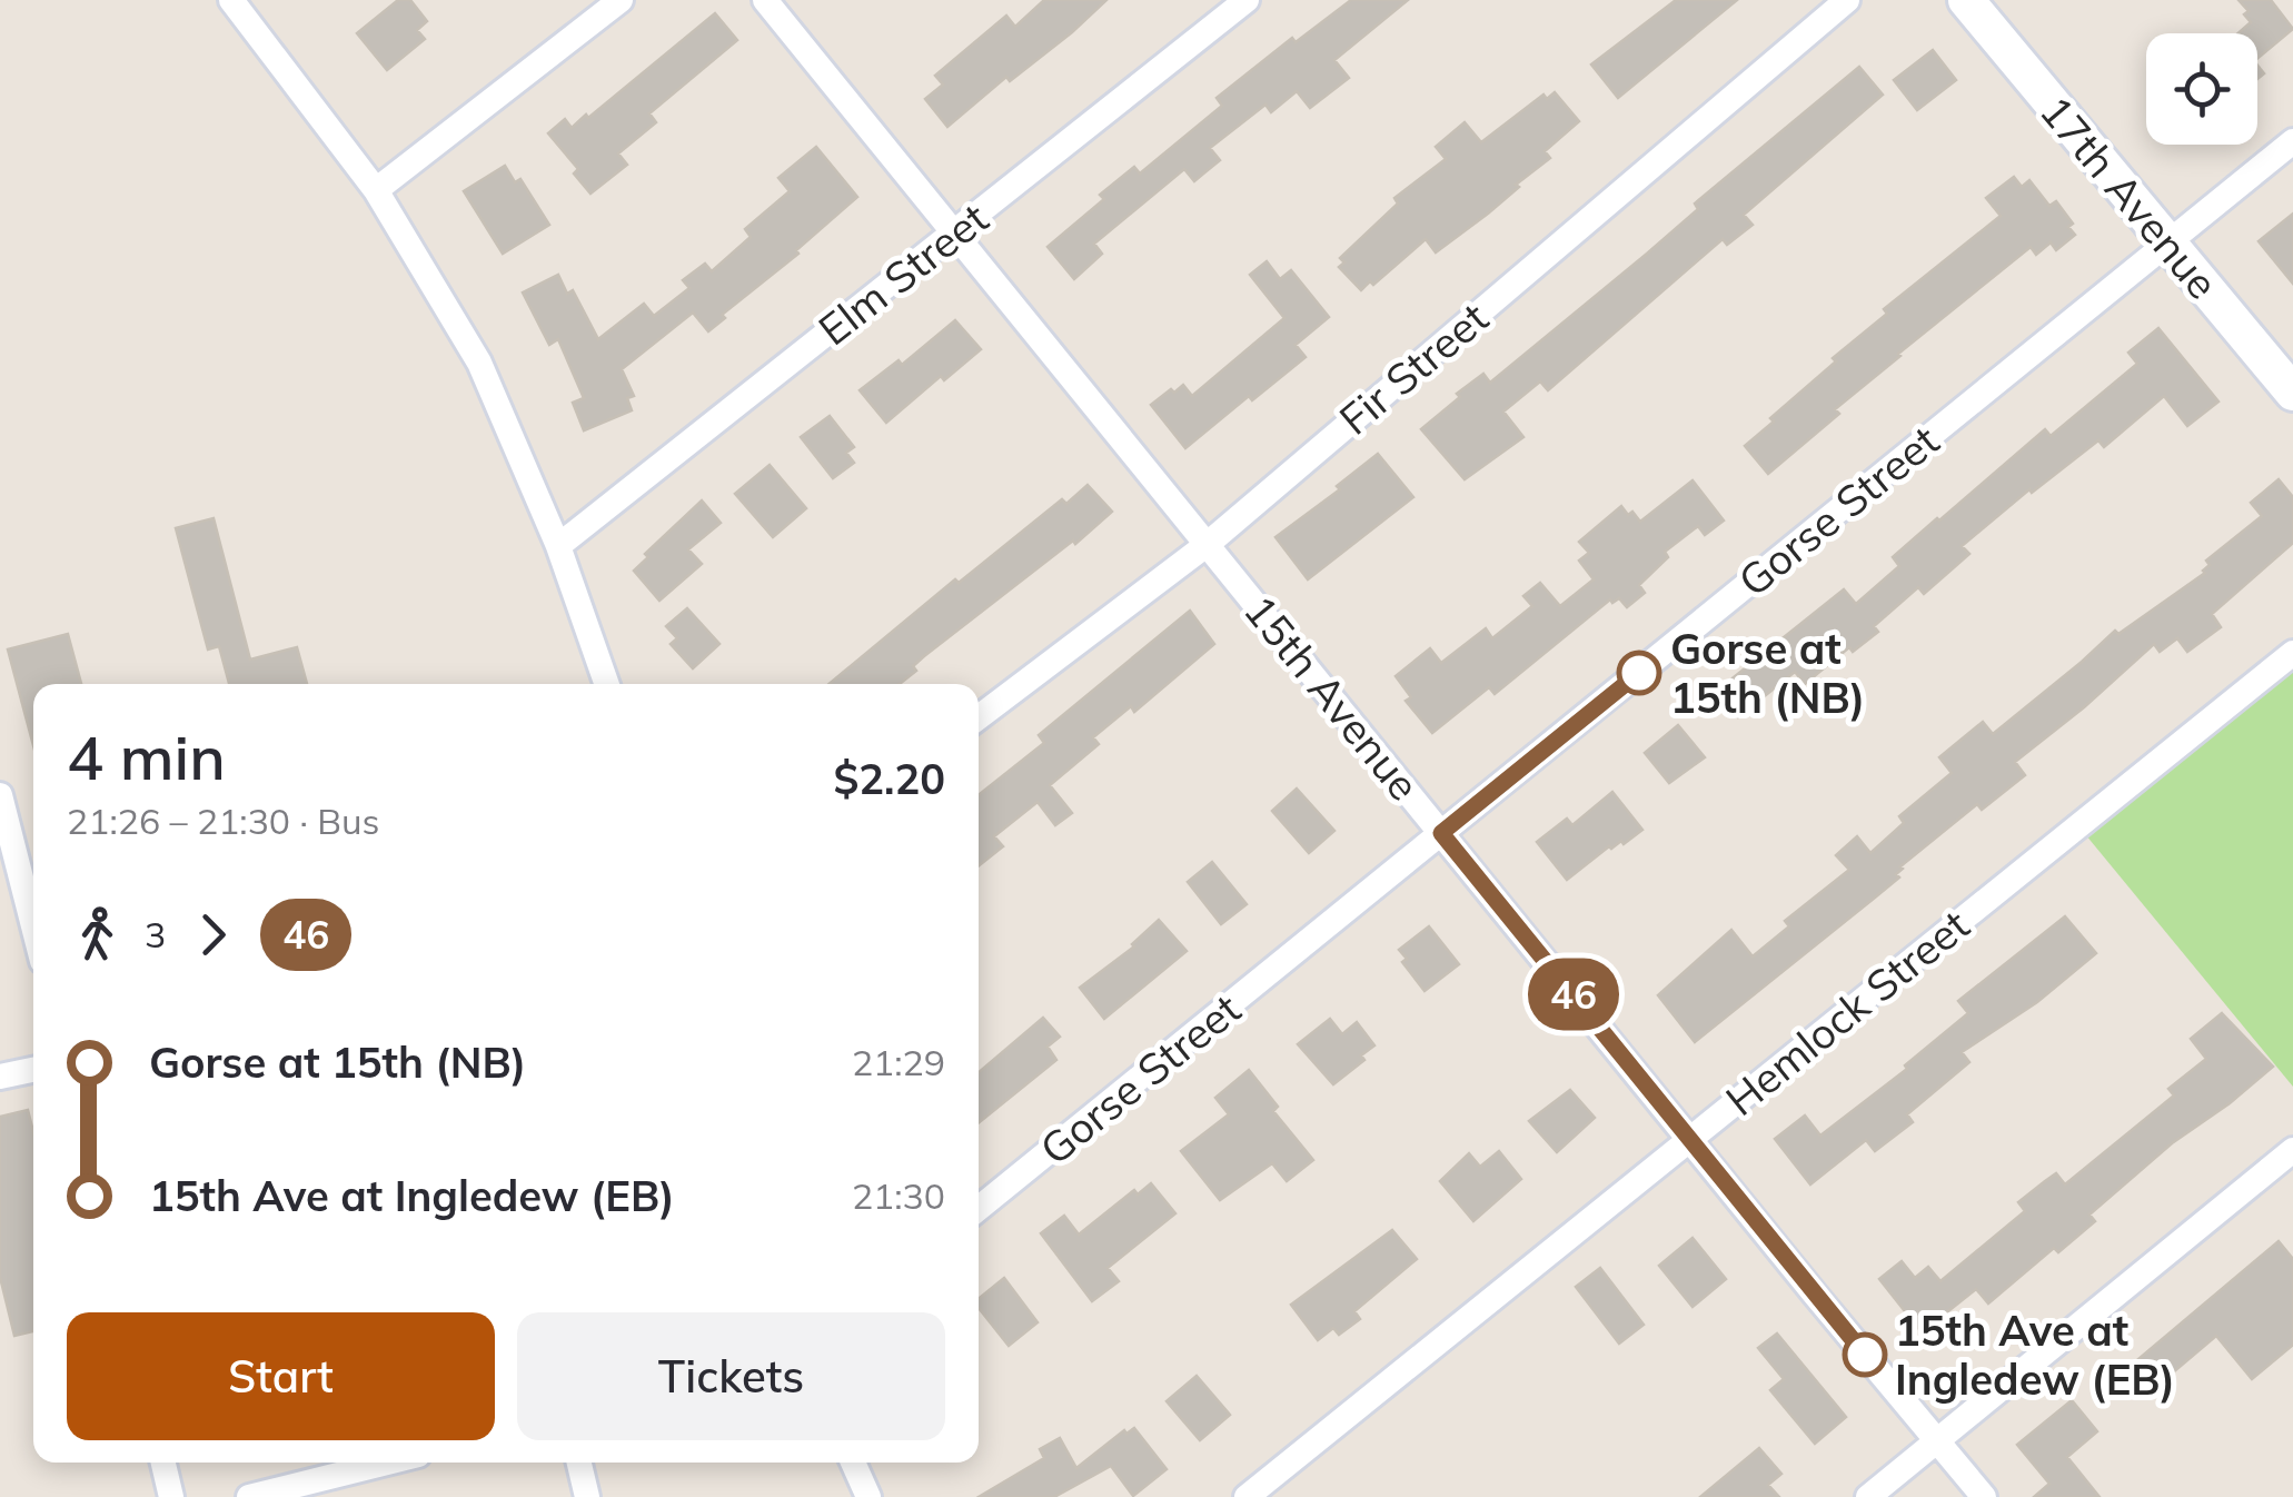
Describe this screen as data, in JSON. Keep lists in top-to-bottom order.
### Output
{
  "streets": {
    "street": [
      "17th Avenue",
      "Elm Street",
      "Fir Street",
      "Gorse Street",
      "15th Avenue",
      "Hemlock Street"
    ]
  },
  "crossings": [
    ["17th Avenue", "Gorse Street"],
    ["Elm Street", "15th Avenue"],
    ["Fir Street", "15th Avenue"],
    ["Gorse Street", "15th Avenue"],
    ["15th Avenue", "Hemlock Street"]
  ],
  "places": ["Gorse at 15th (NB)", "15th Ave at Ingledew (EB)"],
  "lines": ["bus line 46"],
  "page": {
    "on_map": "46",
    "heading": ["4 min", "21:26 – 21:30 · Bus", "$2.20"],
    "legs": ["3", "46"],
    "list": [
      {
        "name": "Gorse at 15th (NB)",
        "value": "21:29"
      },
      {
        "name": "15th Ave at Ingledew (EB)",
        "value": "21:30"
      }
    ],
    "buttons": ["Start", "Tickets"]
  }
}
